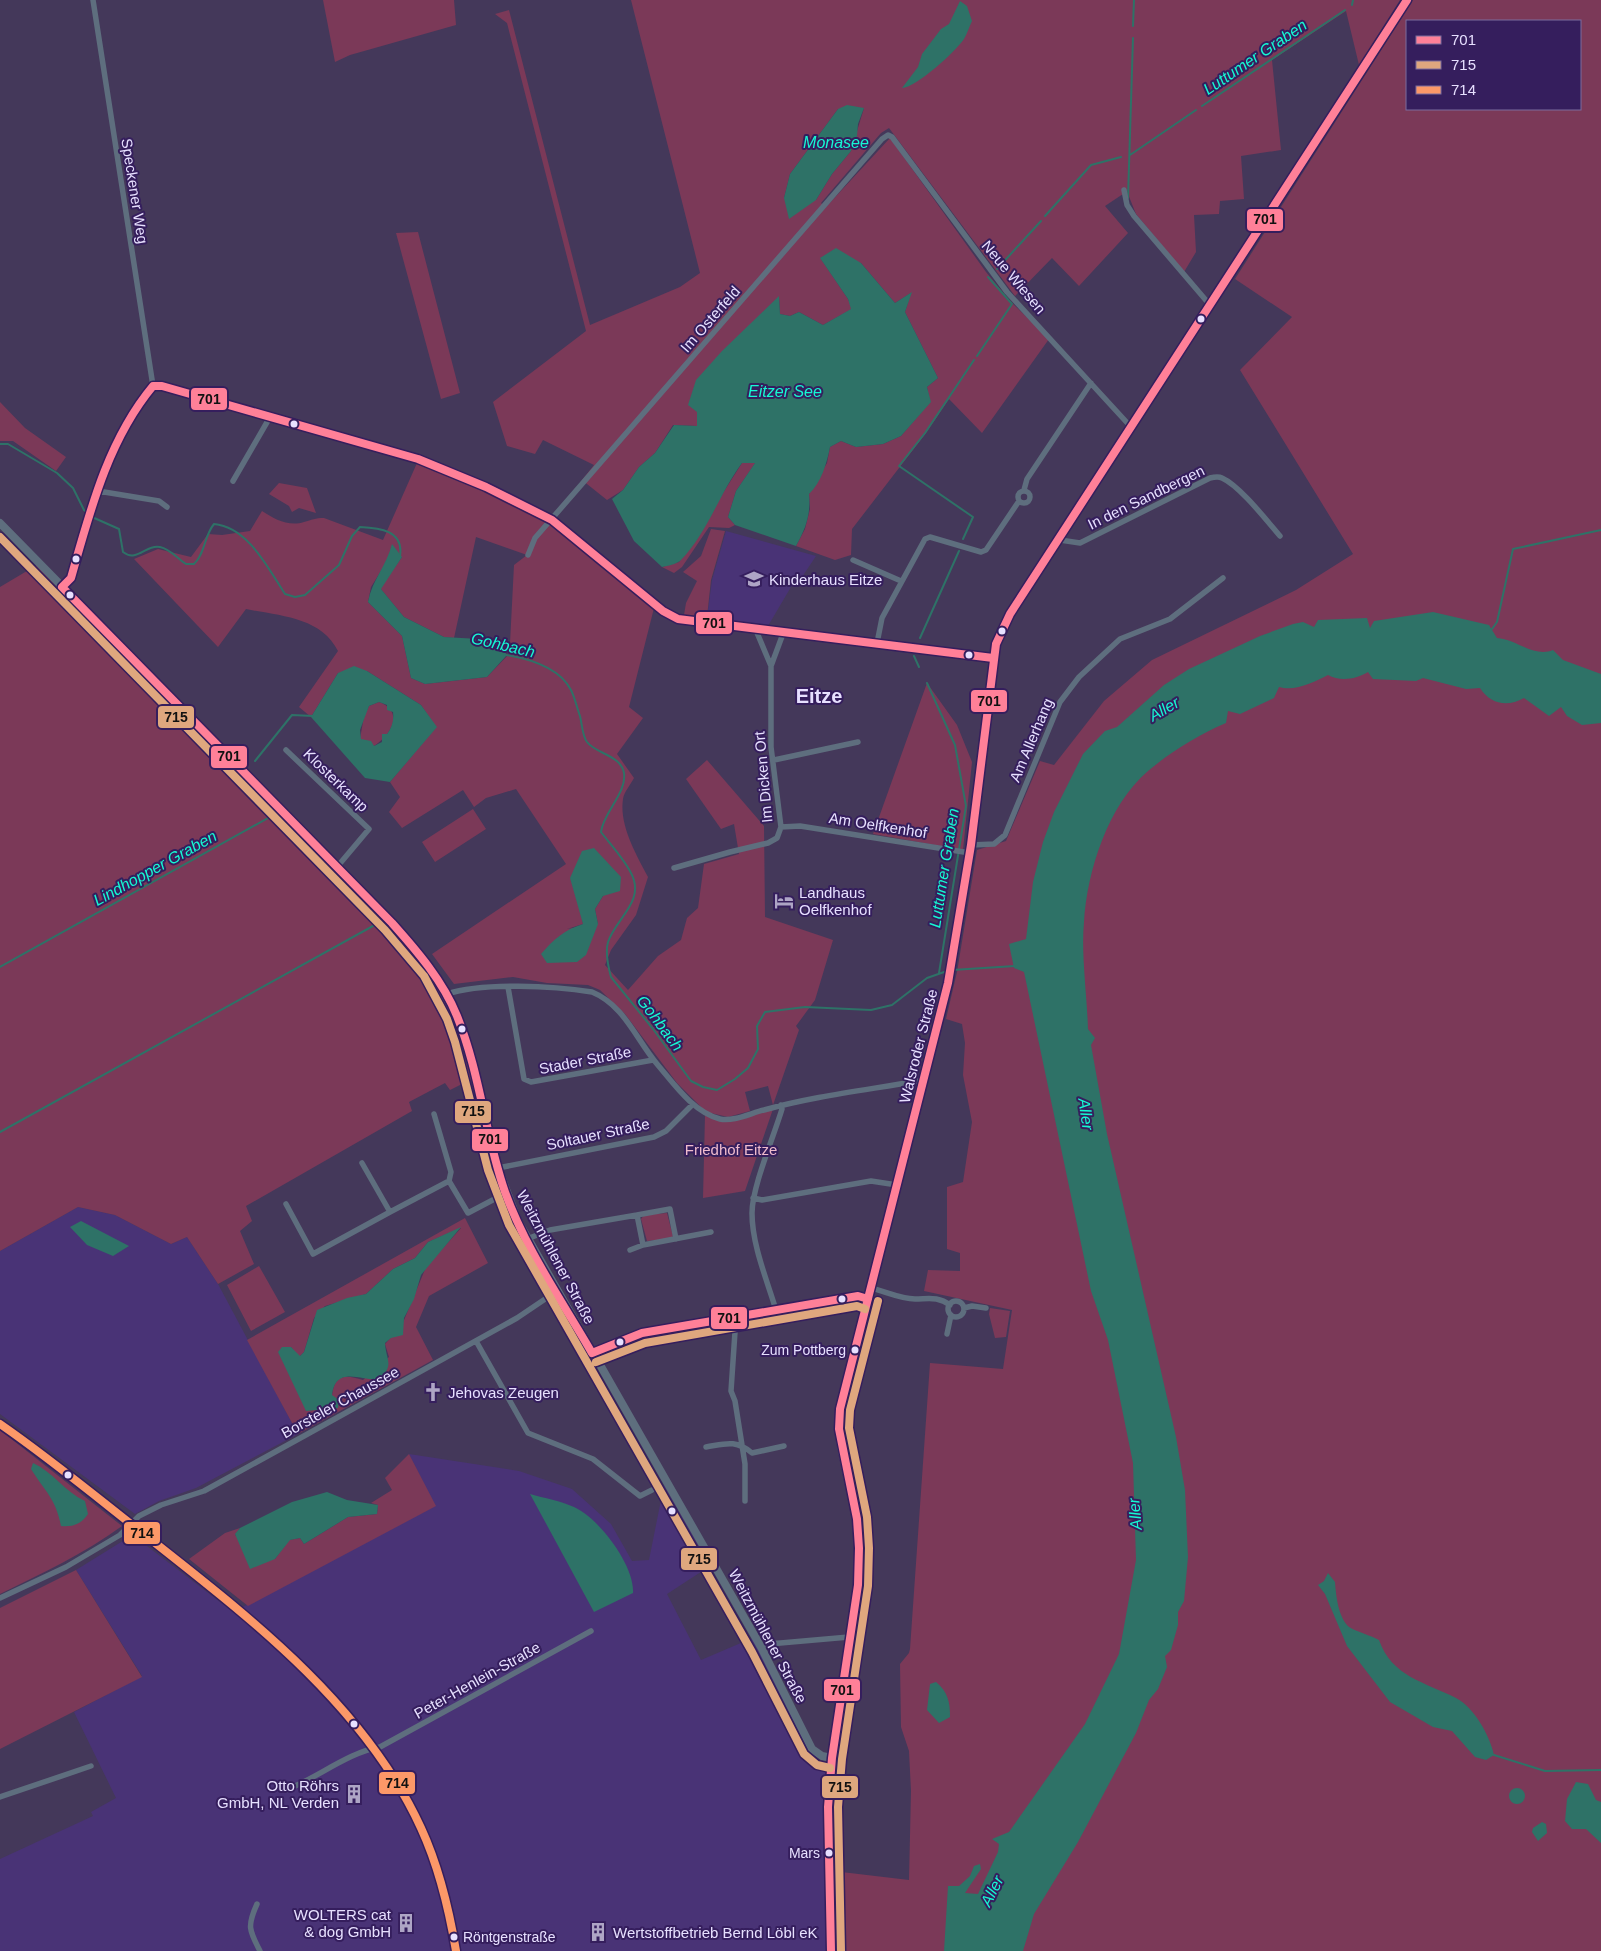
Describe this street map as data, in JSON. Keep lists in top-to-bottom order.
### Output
{
  "streets": {
    "main road": ["Walsroder Straße"],
    "street": [
      "Speckener Weg",
      "Neue Wiesen",
      "Im Osterfeld",
      "In den Sandbergen",
      "Am Allerhang",
      "Im Dicken Ort",
      "Klosterkamp",
      "Am Oelfkenhof",
      "Stader Straße",
      "Soltauer Straße",
      "Weitzmühlener Straße",
      "Borsteler Chaussee",
      "Peter-Henlein-Straße"
    ]
  },
  "crossings": [
    ["Neue Wiesen", "Im Osterfeld"],
    ["Neue Wiesen", "Walsroder Straße"],
    ["In den Sandbergen", "Walsroder Straße"],
    ["Am Allerhang", "Am Oelfkenhof"],
    ["Am Allerhang", "Walsroder Straße"],
    ["Im Dicken Ort", "Am Oelfkenhof"],
    ["Klosterkamp", "Weitzmühlener Straße"],
    ["Am Oelfkenhof", "Walsroder Straße"],
    ["Walsroder Straße", "Weitzmühlener Straße"],
    ["Soltauer Straße", "Weitzmühlener Straße"],
    ["Weitzmühlener Straße", "Borsteler Chaussee"]
  ],
  "districts": ["Eitze"],
  "water": [
    "Luttumer Graben",
    "Monasee",
    "Eitzer See",
    "Gohbach",
    "Aller",
    "Lindhopper Graben"
  ],
  "parks": ["Friedhof Eitze"],
  "places": {
    "school or university": ["Kinderhaus Eitze"],
    "hotel": ["Landhaus Oelfkenhof"],
    "other": ["Zum Pottberg", "Mars", "Röntgenstraße"],
    "church": ["Jehovas Zeugen"],
    "building": ["Otto Röhrs GmbH, NL Verden", "WOLTERS cat & dog GmbH", "Wertstoffbetrieb Bernd Löbl eK"]
  },
  "lines": ["transit line 701", "transit line 715", "transit line 714"],
  "legend": ["701", "715", "714"]
}
